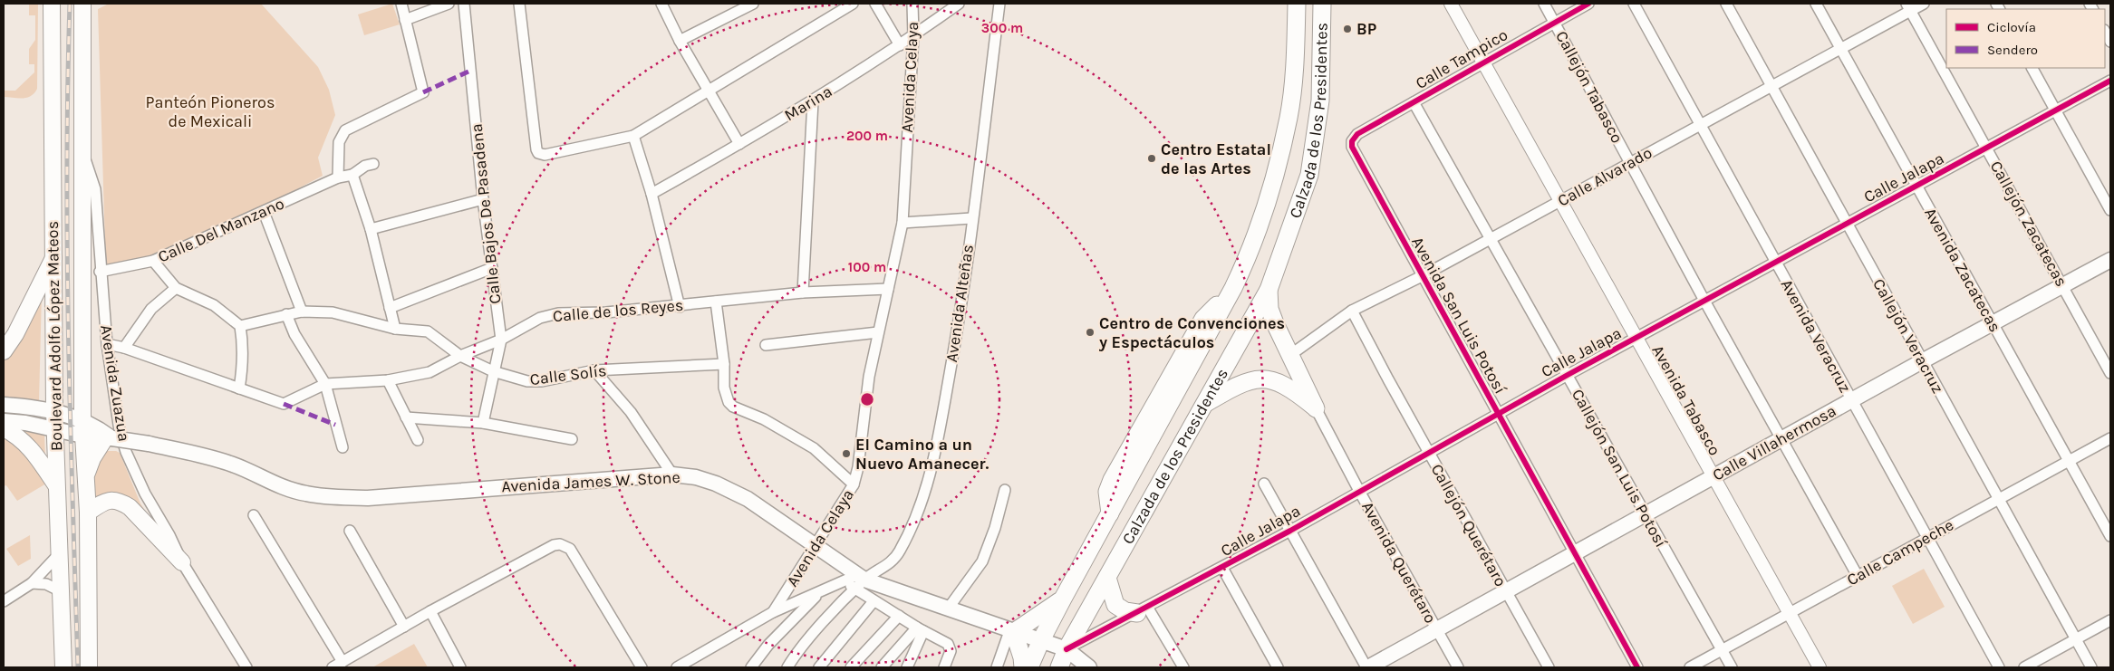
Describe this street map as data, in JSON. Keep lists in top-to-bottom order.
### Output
{
  "streets": {
    "highway": ["Calzada de los Presidentes"],
    "main road": ["Boulevard Adolfo López Mateos", "Calle Villahermosa", "Avenida James W. Stone"],
    "street": [
      "Calle Tampico",
      "Avenida Celaya",
      "Callejón Tabasco",
      "Marina",
      "Calle Alvarado",
      "Calle Jalapa",
      "Calle Bajos De Pasadena",
      "Callejón Zacatecas",
      "Calle Del Manzano",
      "Avenida Zacatecas",
      "Avenida Alteñas",
      "Calle de los Reyes",
      "Avenida San Luis Potosí",
      "Avenida Veracruz",
      "Callejón Veracruz",
      "Calle Solís",
      "Avenida Zuazua",
      "Avenida Tabasco",
      "Callejón San Luis Potosí",
      "Callejón Querétaro",
      "Calle Campeche",
      "Avenida Querétaro"
    ]
  },
  "crossings": [
    ["Calle Tampico", "Callejón Tabasco"],
    ["Calle Tampico", "Avenida San Luis Potosí"],
    ["Calle Tampico", "Avenida Tabasco"],
    ["Calle Tampico", "Callejón San Luis Potosí"],
    ["Avenida Celaya", "Marina"],
    ["Avenida Celaya", "Calle de los Reyes"],
    ["Avenida Celaya", "Avenida James W. Stone"],
    ["Callejón Tabasco", "Calle Alvarado"],
    ["Callejón Tabasco", "Calle Jalapa"],
    ["Callejón Tabasco", "Calle Villahermosa"],
    ["Callejón Tabasco", "Calle Campeche"],
    ["Calzada de los Presidentes", "Calle Jalapa"],
    ["Calzada de los Presidentes", "Avenida James W. Stone"],
    ["Calle Alvarado", "Callejón Zacatecas"],
    ["Calle Alvarado", "Avenida Zacatecas"],
    ["Calle Alvarado", "Avenida San Luis Potosí"],
    ["Calle Alvarado", "Avenida Veracruz"],
    ["Calle Alvarado", "Callejón Veracruz"],
    ["Calle Alvarado", "Avenida Tabasco"],
    ["Calle Alvarado", "Callejón San Luis Potosí"],
    ["Calle Alvarado", "Callejón Querétaro"],
    ["Calle Jalapa", "Callejón Zacatecas"],
    ["Calle Jalapa", "Avenida Zacatecas"],
    ["Calle Jalapa", "Avenida San Luis Potosí"],
    ["Calle Jalapa", "Avenida Veracruz"],
    ["Calle Jalapa", "Callejón Veracruz"],
    ["Calle Jalapa", "Avenida Tabasco"],
    ["Calle Jalapa", "Callejón San Luis Potosí"],
    ["Calle Jalapa", "Avenida James W. Stone"],
    ["Calle Jalapa", "Callejón Querétaro"],
    ["Calle Jalapa", "Avenida Querétaro"],
    ["Calle Bajos De Pasadena", "Calle de los Reyes"],
    ["Calle Bajos De Pasadena", "Calle Solís"],
    ["Callejón Zacatecas", "Calle Villahermosa"],
    ["Calle Del Manzano", "Avenida Zuazua"],
    ["Avenida Zacatecas", "Calle Villahermosa"],
    ["Avenida Zacatecas", "Calle Campeche"],
    ["Avenida Alteñas", "Avenida James W. Stone"],
    ["Calle de los Reyes", "Calle Solís"],
    ["Avenida San Luis Potosí", "Calle Villahermosa"],
    ["Boulevard Adolfo López Mateos", "Avenida Zuazua"],
    ["Boulevard Adolfo López Mateos", "Avenida James W. Stone"],
    ["Avenida Veracruz", "Calle Villahermosa"],
    ["Avenida Veracruz", "Calle Campeche"],
    ["Callejón Veracruz", "Calle Villahermosa"],
    ["Callejón Veracruz", "Calle Campeche"],
    ["Avenida Tabasco", "Calle Villahermosa"],
    ["Avenida Tabasco", "Calle Campeche"],
    ["Calle Villahermosa", "Callejón San Luis Potosí"],
    ["Calle Villahermosa", "Callejón Querétaro"],
    ["Calle Villahermosa", "Avenida Querétaro"],
    ["Callejón San Luis Potosí", "Calle Campeche"]
  ],
  "parks": ["Panteón Pioneros de Mexicali"],
  "places": [
    "BP",
    "Centro Estatal de las Artes",
    "Centro de Convenciones y Espectáculos",
    "El Camino a un Nuevo Amanecer."
  ],
  "legend": ["Ciclovía", "Sendero"],
  "rings": ["300 m", "200 m", "100 m"]
}
